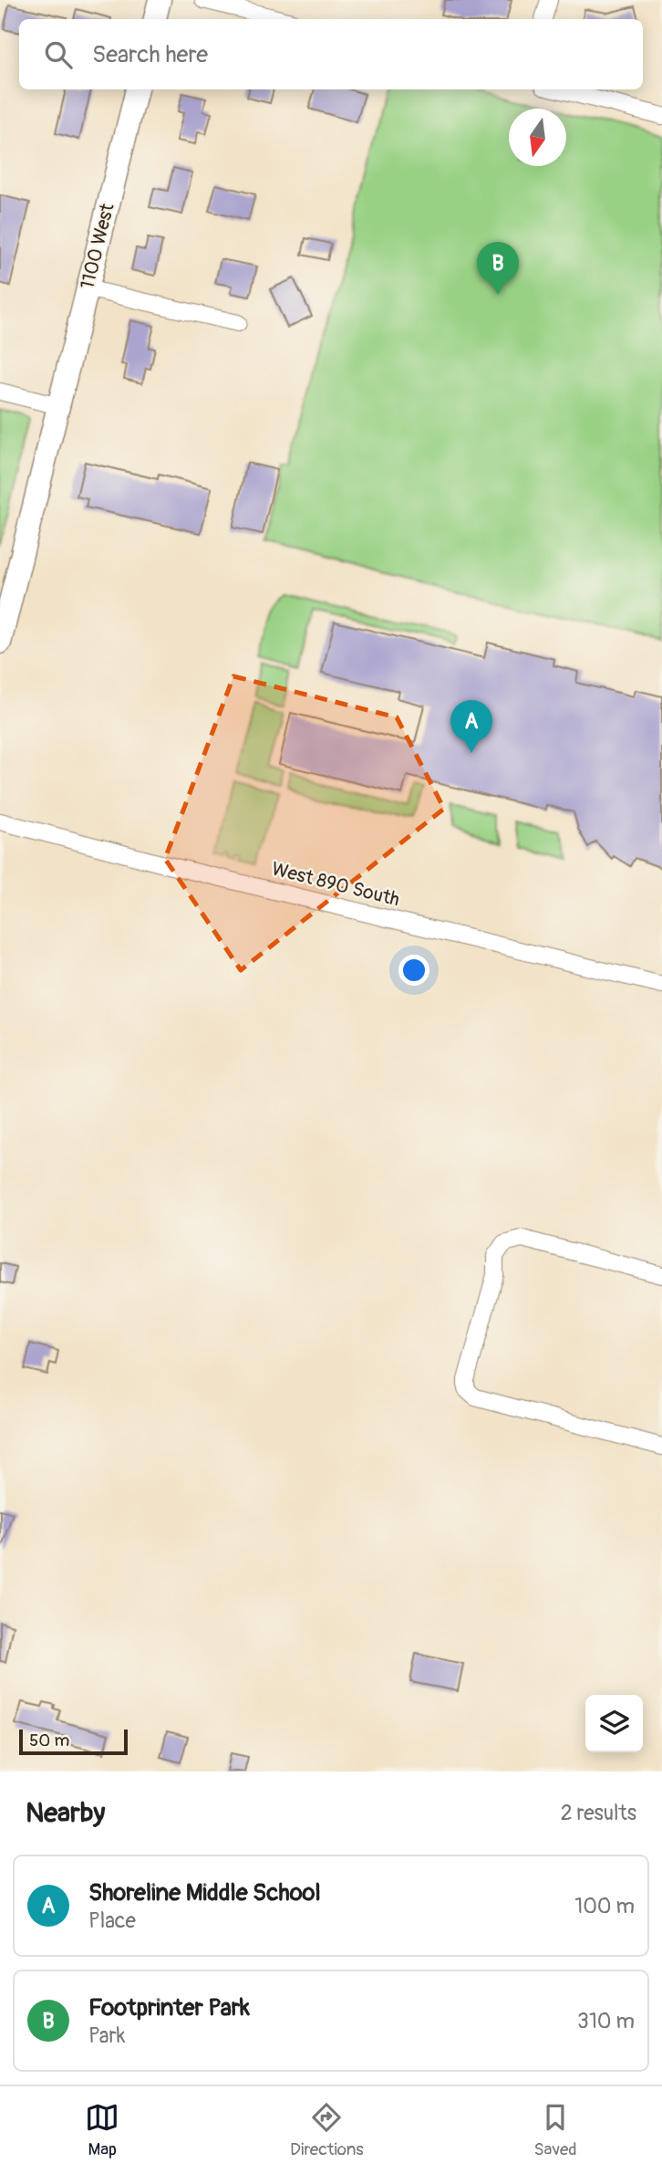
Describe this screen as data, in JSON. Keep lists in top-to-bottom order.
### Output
{
  "streets": {
    "street": ["1100 West", "West 890 South"]
  },
  "scale_bar": "50 m",
  "north": "bottom",
  "page": {
    "search": "Search here",
    "pins": ["B", "A"],
    "scale": "50 m",
    "heading": ["Nearby", "2 results"],
    "list": [
      {
        "mark": "A",
        "name": "Shoreline Middle School",
        "note": "Place",
        "value": "100 m"
      },
      {
        "mark": "B",
        "name": "Footprinter Park",
        "note": "Park",
        "value": "310 m"
      }
    ],
    "nav": ["Map", "Directions", "Saved"]
  }
}
